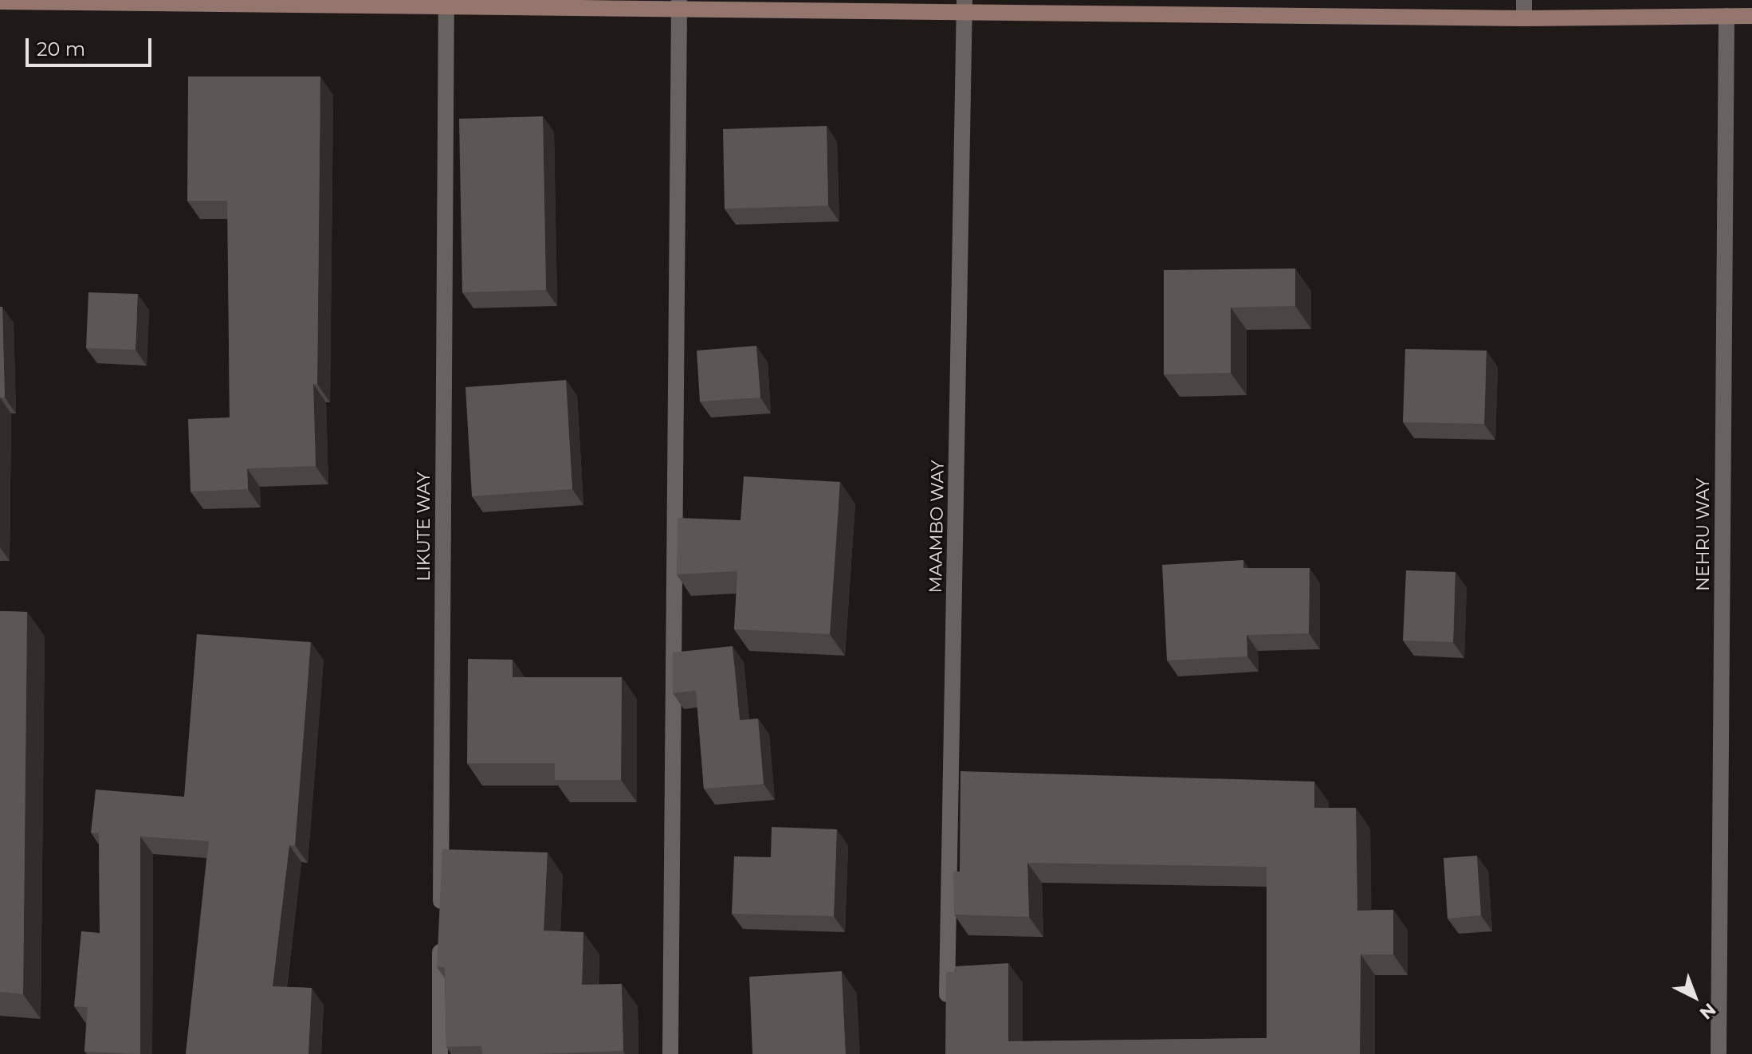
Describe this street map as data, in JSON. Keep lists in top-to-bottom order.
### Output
{
  "streets": {
    "street": ["LIKUTE WAY", "MAAMBO WAY", "NEHRU WAY"]
  },
  "scale_bar": "20 m",
  "north": "bottom right"
}
